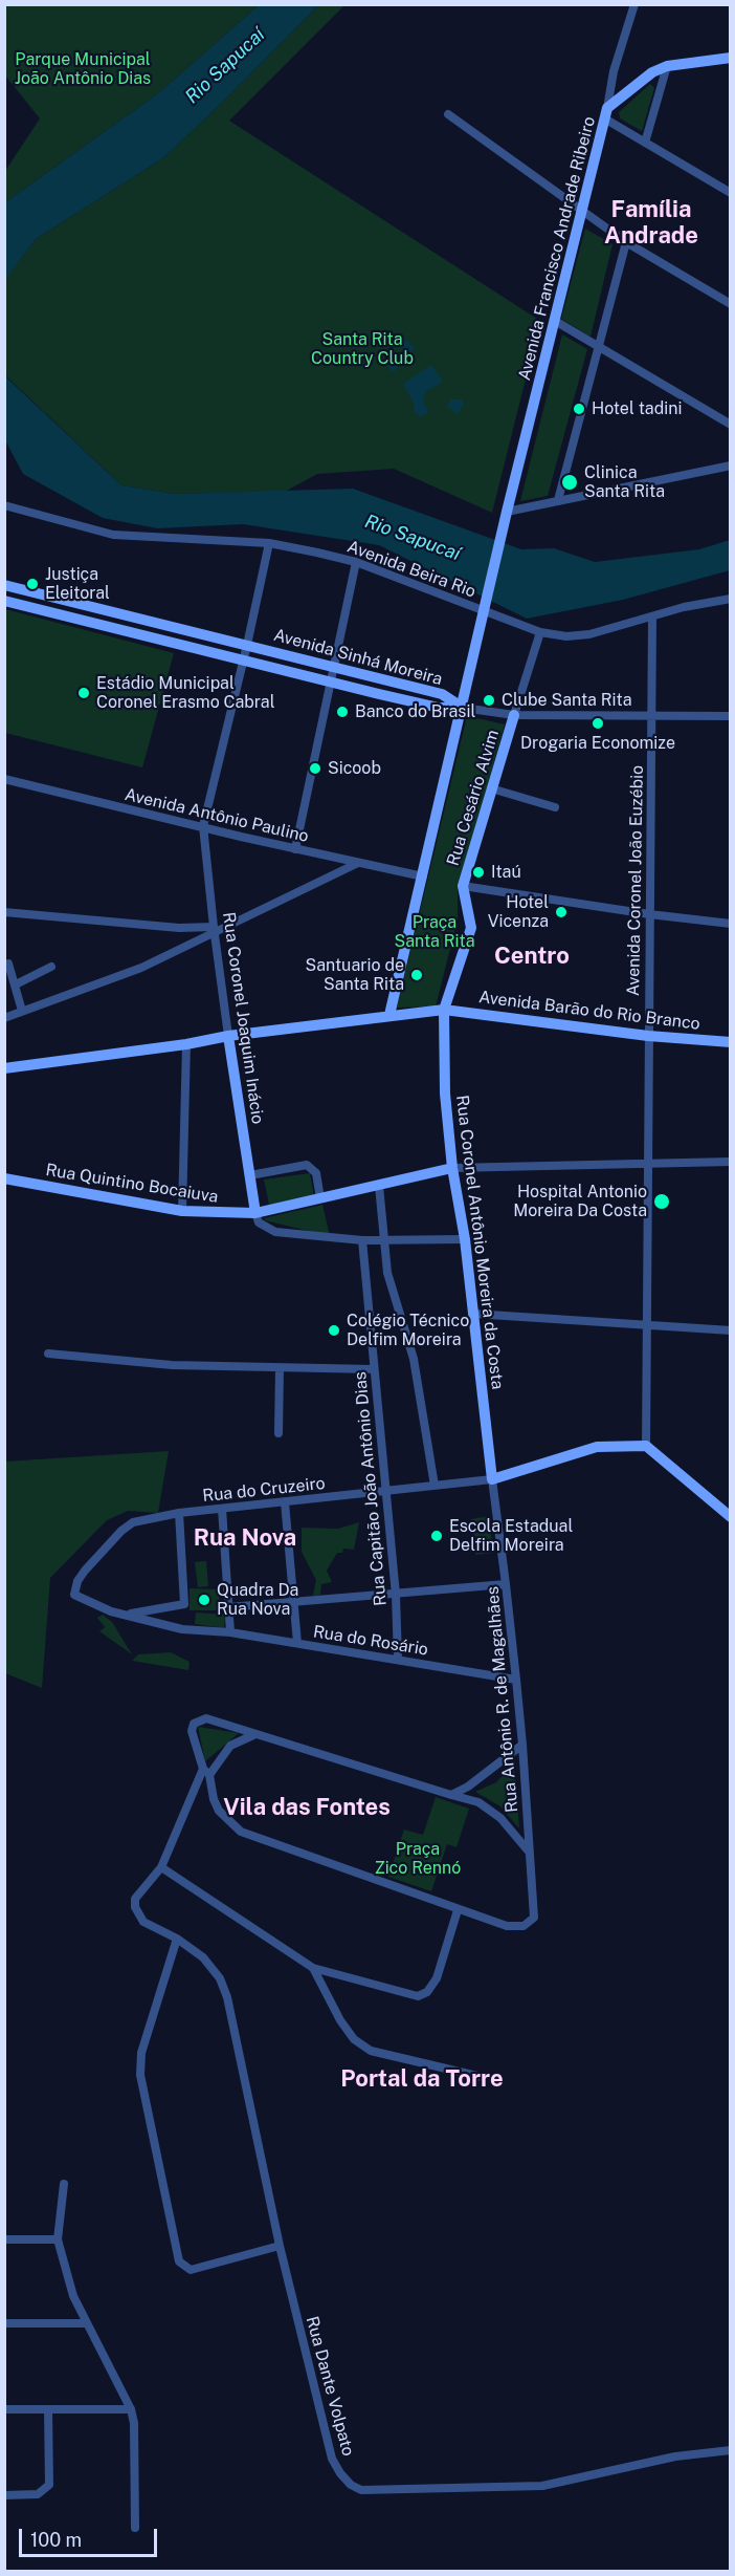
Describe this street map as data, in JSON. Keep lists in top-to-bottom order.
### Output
{
  "streets": {
    "main road": [
      "Avenida Francisco Andrade Ribeiro",
      "Avenida Sinhá Moreira",
      "Rua Cesário Alvim",
      "Avenida Barão do Rio Branco",
      "Rua Coronel Joaquim Inácio",
      "Rua Quintino Bocaiuva",
      "Rua Coronel Antônio Moreira da Costa"
    ],
    "street": [
      "Avenida Beira Rio",
      "Avenida Antônio Paulino",
      "Avenida Coronel João Euzébio",
      "Rua Capitão João Antônio Dias",
      "Rua do Cruzeiro",
      "Rua do Rosário",
      "Rua Antônio R. de Magalhães",
      "Rua Dante Volpato"
    ]
  },
  "crossings": [
    ["Avenida Francisco Andrade Ribeiro", "Avenida Sinhá Moreira"],
    ["Avenida Francisco Andrade Ribeiro", "Avenida Antônio Paulino"],
    ["Avenida Beira Rio", "Rua Cesário Alvim"],
    ["Avenida Beira Rio", "Avenida Coronel João Euzébio"],
    ["Avenida Beira Rio", "Rua Coronel Joaquim Inácio"],
    ["Avenida Sinhá Moreira", "Rua Coronel Joaquim Inácio"],
    ["Rua Cesário Alvim", "Avenida Barão do Rio Branco"],
    ["Rua Cesário Alvim", "Rua Coronel Antônio Moreira da Costa"],
    ["Avenida Antônio Paulino", "Rua Coronel Joaquim Inácio"],
    ["Avenida Coronel João Euzébio", "Avenida Barão do Rio Branco"],
    ["Avenida Barão do Rio Branco", "Rua Coronel Antônio Moreira da Costa"],
    ["Rua Coronel Joaquim Inácio", "Rua Quintino Bocaiuva"],
    ["Rua Quintino Bocaiuva", "Rua Coronel Antônio Moreira da Costa"],
    ["Rua Coronel Antônio Moreira da Costa", "Rua do Cruzeiro"],
    ["Rua Coronel Antônio Moreira da Costa", "Rua Antônio R. de Magalhães"],
    ["Rua Capitão João Antônio Dias", "Rua do Cruzeiro"],
    ["Rua Capitão João Antônio Dias", "Rua do Rosário"],
    ["Rua do Cruzeiro", "Rua do Rosário"],
    ["Rua do Cruzeiro", "Rua Antônio R. de Magalhães"],
    ["Rua do Rosário", "Rua Antônio R. de Magalhães"]
  ],
  "districts": [
    "Família Andrade",
    "Centro",
    "Rua Nova",
    "Vila das Fontes",
    "Portal da Torre"
  ],
  "water": ["Rio Sapucaí"],
  "parks": [
    "Parque Municipal João Antônio Dias",
    "Santa Rita Country Club",
    "Praça Santa Rita",
    "Praça Zico Rennó"
  ],
  "places": [
    "Hotel tadini",
    "Clinica Santa Rita",
    "Justiça Eleitoral",
    "Estádio Municipal Coronel Erasmo Cabral",
    "Clube Santa Rita",
    "Banco do Brasil",
    "Drogaria Economize",
    "Sicoob",
    "Itaú",
    "Hotel Vicenza",
    "Santuario de Santa Rita",
    "Hospital Antonio Moreira Da Costa",
    "Colégio Técnico Delfim Moreira",
    "Escola Estadual Delfim Moreira",
    "Quadra Da Rua Nova"
  ],
  "scale_bar": "100 m"
}
